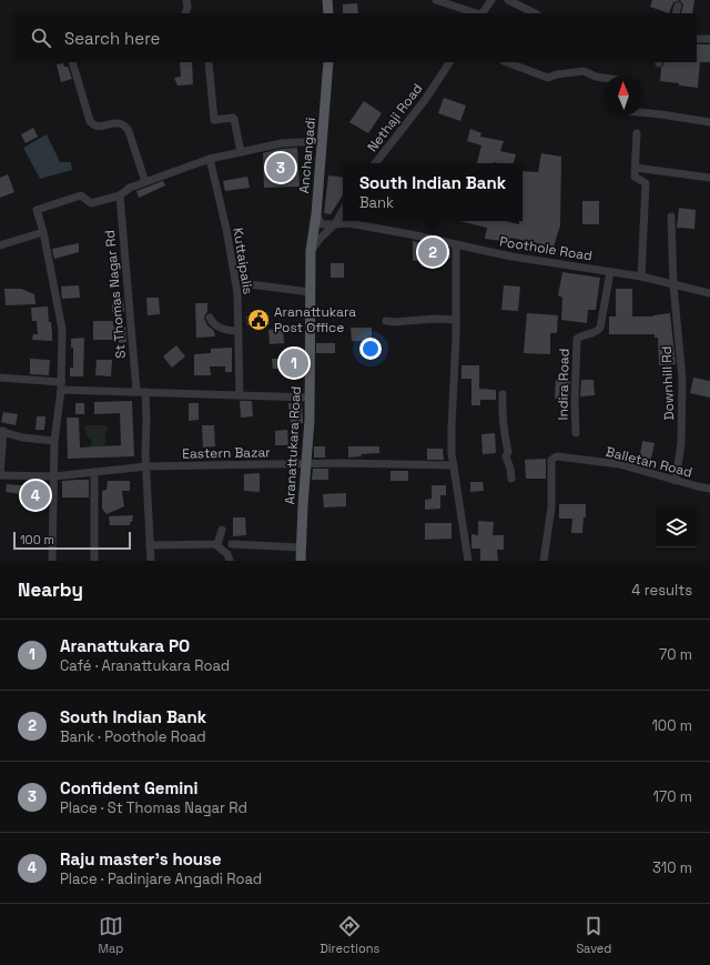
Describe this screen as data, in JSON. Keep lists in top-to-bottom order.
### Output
{
  "streets": {
    "main road": ["Anchangadi", "Aranattukara Road"],
    "street": [
      "Nethaji Road",
      "Poothole Road",
      "Kuttaipalis",
      "St Thomas Nagar Rd",
      "Downhill Rd",
      "Indira Road",
      "Eastern Bazar",
      "Balletan Road"
    ]
  },
  "crossings": [
    ["Anchangadi", "Aranattukara Road"],
    ["Poothole Road", "Downhill Rd"],
    ["Poothole Road", "Indira Road"],
    ["Downhill Rd", "Balletan Road"],
    ["Aranattukara Road", "Eastern Bazar"]
  ],
  "places": {
    "public building": ["Aranattukara Post Office"]
  },
  "scale_bar": "100 m",
  "north": "top",
  "page": {
    "search": "Search here",
    "pins": [
      "3",
      "2",
      "1",
      "4"
    ],
    "popup": ["South Indian Bank", "Bank"],
    "scale": "100 m",
    "heading": ["Nearby", "4 results"],
    "list": [
      {
        "mark": "1",
        "name": "Aranattukara PO",
        "note": "Café · Aranattukara Road",
        "value": "70 m"
      },
      {
        "mark": "2",
        "name": "South Indian Bank",
        "note": "Bank · Poothole Road",
        "value": "100 m"
      },
      {
        "mark": "3",
        "name": "Confident Gemini",
        "note": "Place · St Thomas Nagar Rd",
        "value": "170 m"
      },
      {
        "mark": "4",
        "name": "Raju master's house",
        "note": "Place · Padinjare Angadi Road",
        "value": "310 m"
      }
    ],
    "nav": ["Map", "Directions", "Saved"]
  }
}
